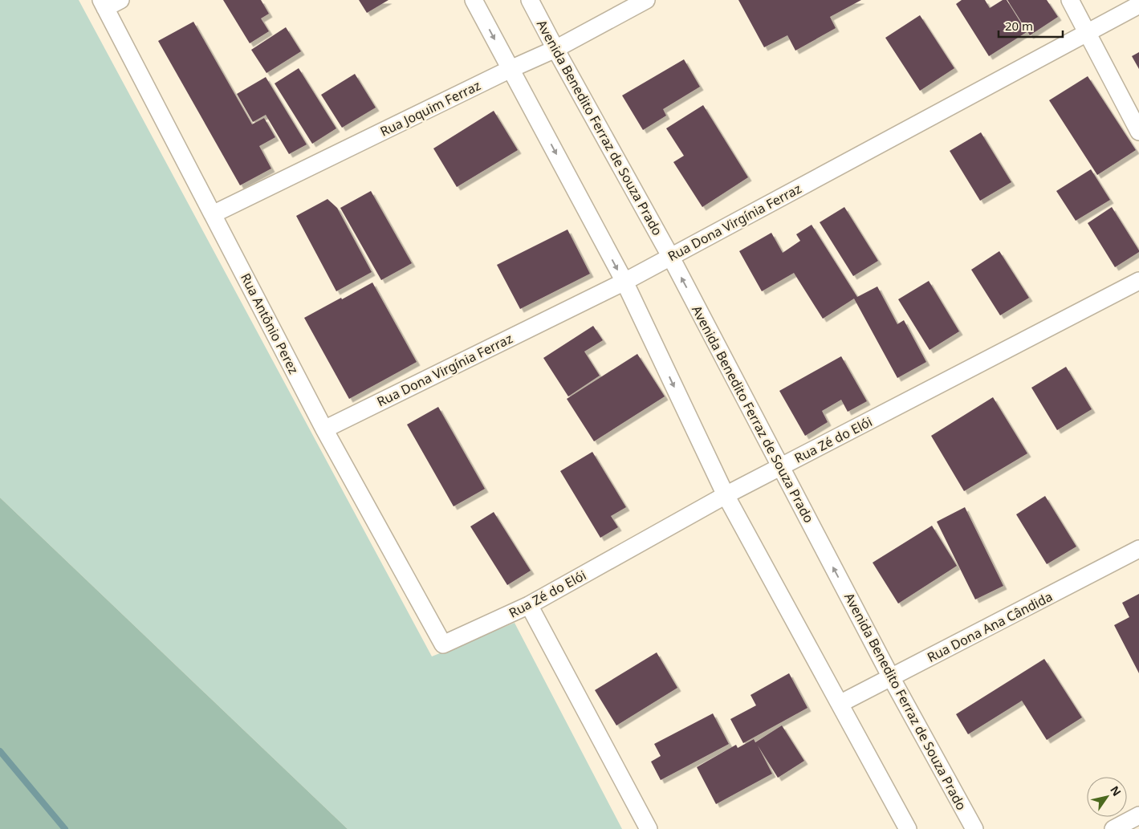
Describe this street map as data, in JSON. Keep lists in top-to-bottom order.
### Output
{
  "streets": {
    "street": [
      "Rua Joquim Ferraz",
      "Avenida Benedito Ferraz de Souza Prado",
      "Rua Dona Virgínia Ferraz",
      "Rua Antônio Perez",
      "Rua Zé do Elói",
      "Rua Dona Ana Cândida"
    ]
  },
  "crossings": [
    ["Rua Joquim Ferraz", "Avenida Benedito Ferraz de Souza Prado"],
    ["Rua Joquim Ferraz", "Rua Antônio Perez"],
    ["Avenida Benedito Ferraz de Souza Prado", "Rua Dona Virgínia Ferraz"],
    ["Avenida Benedito Ferraz de Souza Prado", "Rua Zé do Elói"],
    ["Avenida Benedito Ferraz de Souza Prado", "Rua Dona Ana Cândida"],
    ["Rua Dona Virgínia Ferraz", "Rua Antônio Perez"],
    ["Rua Antônio Perez", "Rua Zé do Elói"]
  ],
  "scale_bar": "20 m",
  "north": "top right"
}
